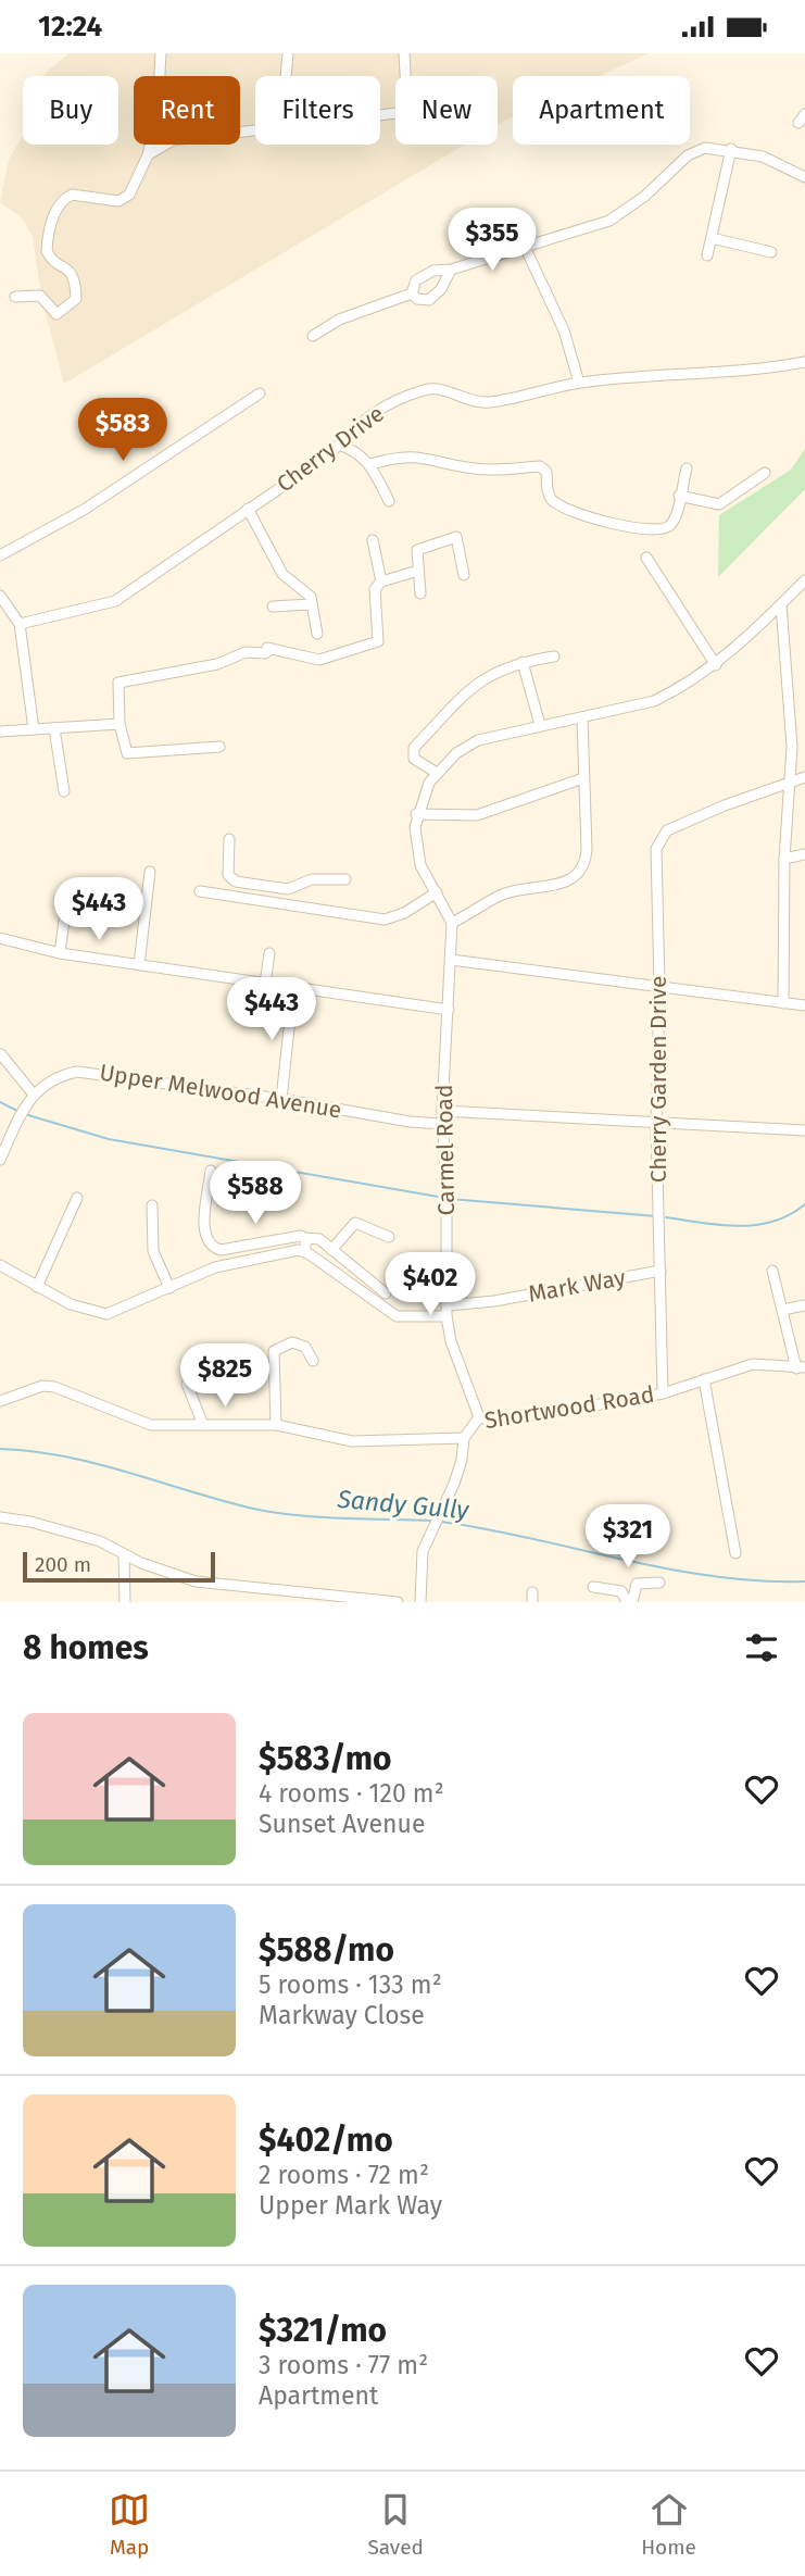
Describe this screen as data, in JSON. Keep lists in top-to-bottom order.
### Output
{
  "streets": {
    "street": [
      "Cherry Drive",
      "Cherry Garden Drive",
      "Upper Melwood Avenue",
      "Carmel Road",
      "Mark Way",
      "Shortwood Road"
    ]
  },
  "crossings": [
    ["Cherry Garden Drive", "Mark Way"],
    ["Cherry Garden Drive", "Shortwood Road"],
    ["Upper Melwood Avenue", "Carmel Road"],
    ["Carmel Road", "Mark Way"],
    ["Carmel Road", "Shortwood Road"]
  ],
  "water": ["Sandy Gully"],
  "scale_bar": "200 m",
  "page": {
    "status": "12:24",
    "chip": [
      "Buy",
      "Rent",
      "Filters",
      "New",
      "Apartment"
    ],
    "price": [
      "$355",
      "$583",
      "$443",
      "$443",
      "$588",
      "$402",
      "$825",
      "$321"
    ],
    "scale": "200 m",
    "heading": "8 homes",
    "list": [
      {
        "name": "$583/mo",
        "note": "4 rooms · 120 m² · Sunset Avenue"
      },
      {
        "name": "$588/mo",
        "note": "5 rooms · 133 m² · Markway Close"
      },
      {
        "name": "$402/mo",
        "note": "2 rooms · 72 m² · Upper Mark Way"
      },
      {
        "name": "$321/mo",
        "note": "3 rooms · 77 m² · Apartment"
      }
    ],
    "tabs": ["Map", "Saved", "Home"]
  }
}
